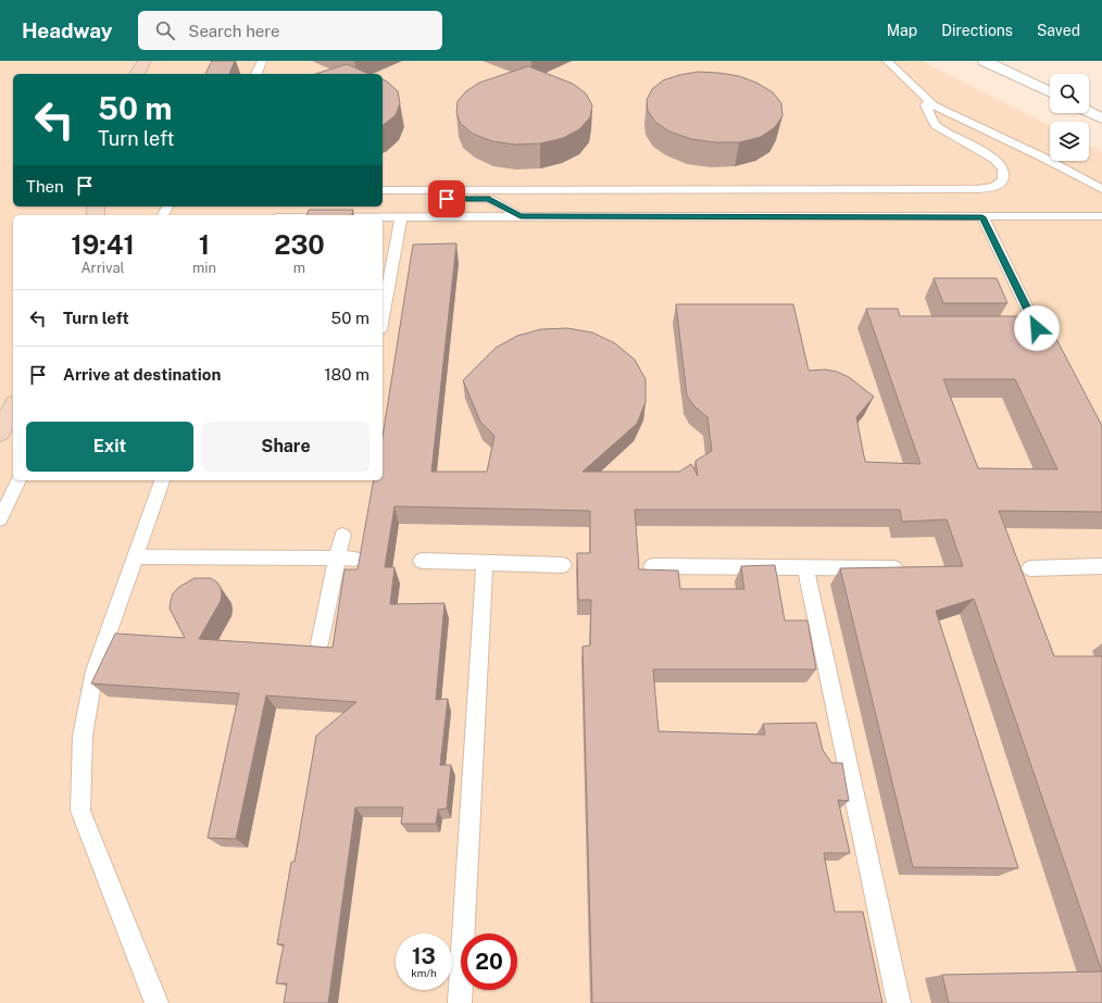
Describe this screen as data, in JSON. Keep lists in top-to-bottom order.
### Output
{
  "page": {
    "header": "Headway",
    "search": "Search here",
    "nav": ["Map", "Directions", "Saved"],
    "turn": ["50 m", "Turn left"],
    "then": "Then",
    "eta": [
      "19:41",
      "Arrival",
      "1",
      "min",
      "230",
      "m"
    ],
    "list": [
      {
        "name": "Turn left",
        "value": "50 m"
      },
      {
        "name": "Arrive at destination",
        "value": "180 m"
      }
    ],
    "buttons": ["Exit", "Share"],
    "speed": "13 km/h",
    "limit": "20"
  }
}
